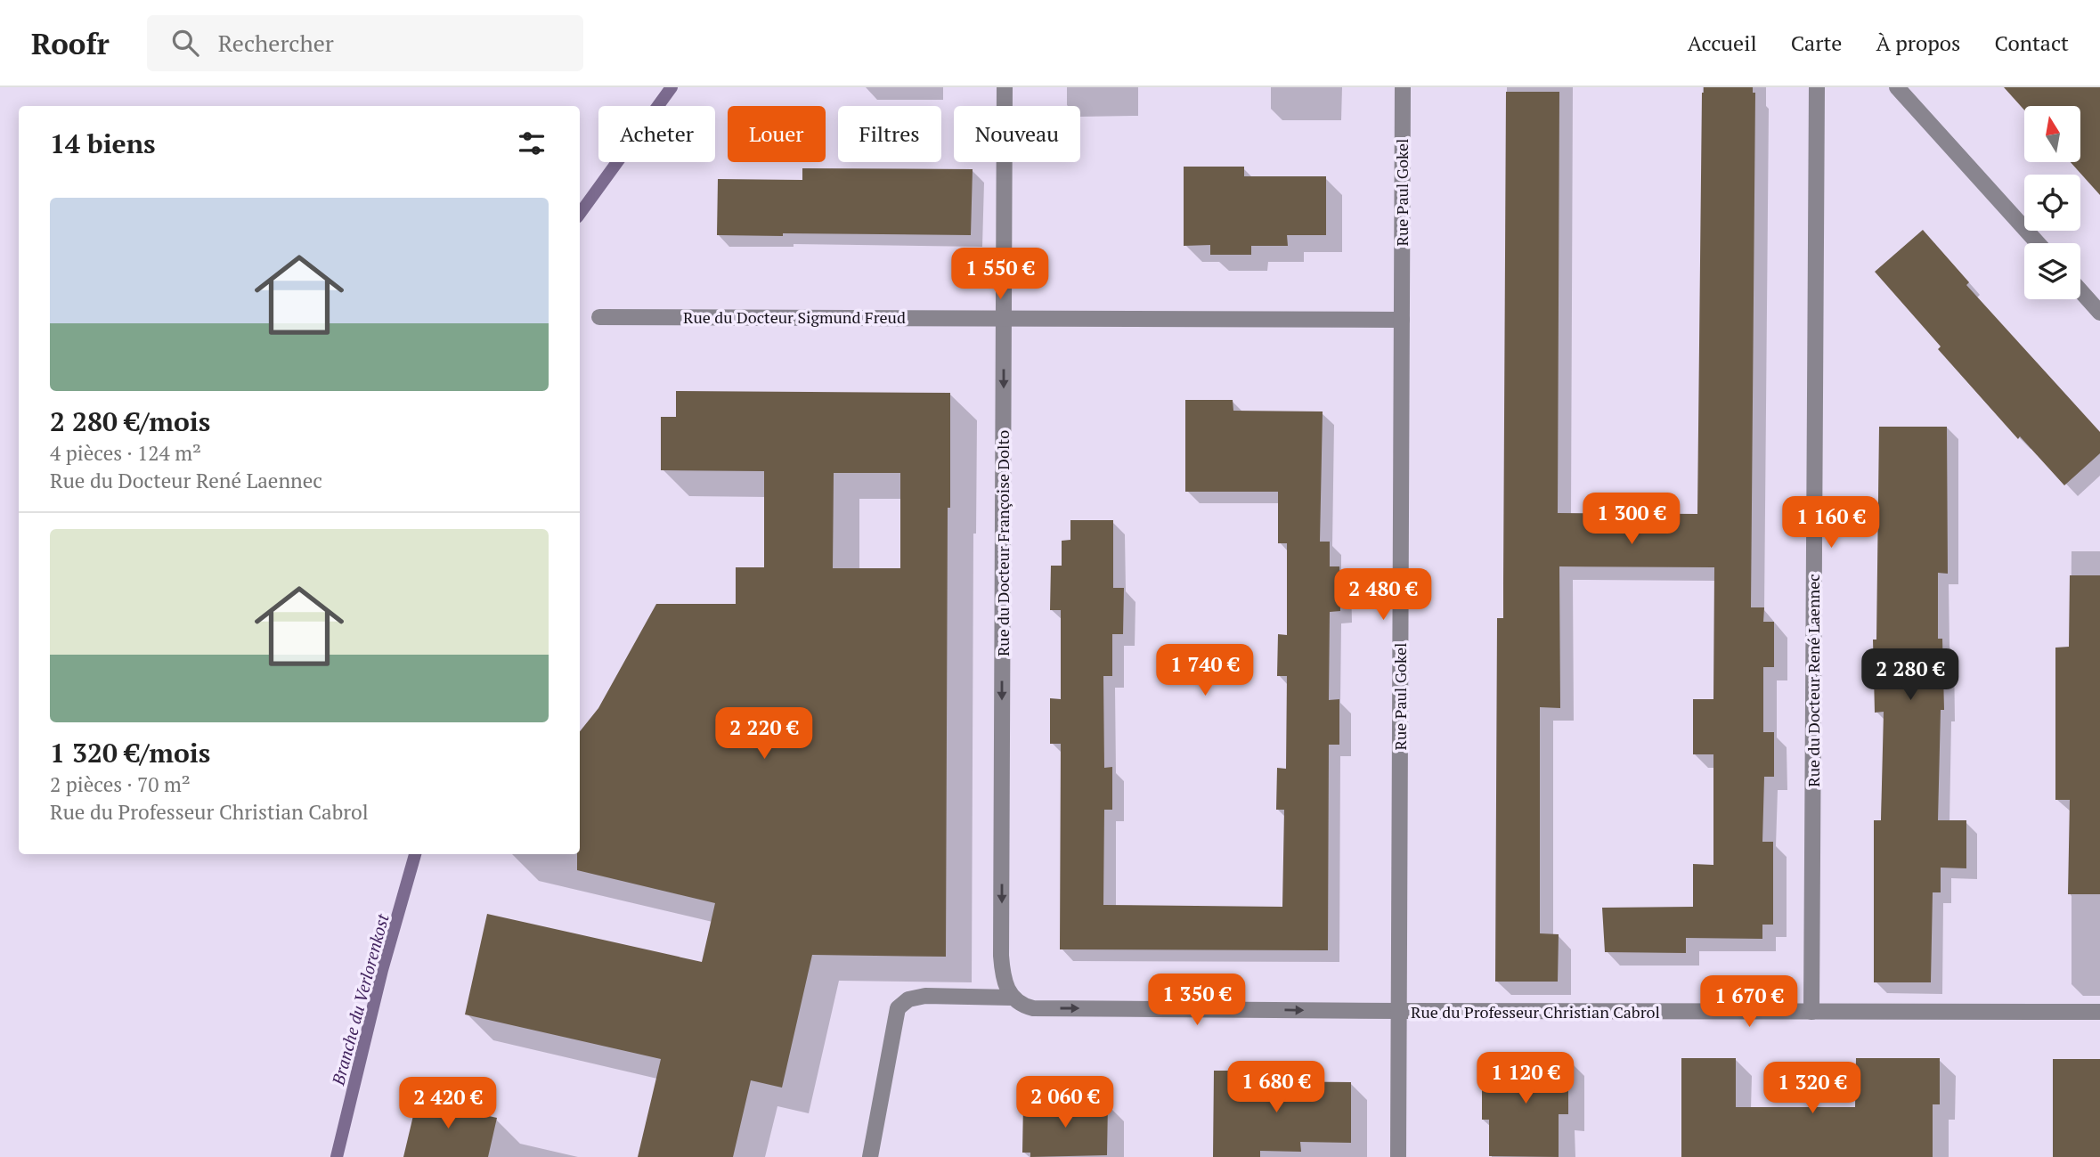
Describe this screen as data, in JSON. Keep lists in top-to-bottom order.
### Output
{
  "streets": {
    "street": [
      "Rue Paul Gokel",
      "Rue du Docteur Sigmund Freud",
      "Rue du Docteur Françoise Dolto",
      "Rue du Docteur René Laennec",
      "Rue du Professeur Christian Cabrol"
    ]
  },
  "crossings": [
    ["Rue Paul Gokel", "Rue du Docteur Sigmund Freud"],
    ["Rue Paul Gokel", "Rue du Professeur Christian Cabrol"],
    ["Rue du Docteur Sigmund Freud", "Rue du Docteur Françoise Dolto"],
    ["Rue du Docteur Françoise Dolto", "Rue du Professeur Christian Cabrol"],
    ["Rue du Docteur René Laennec", "Rue du Professeur Christian Cabrol"]
  ],
  "one_way": ["Rue du Docteur Françoise Dolto"],
  "water": ["Branche du Verlorenkost"],
  "north": "top",
  "page": {
    "header": "Roofr",
    "search": "Rechercher",
    "nav": [
      "Accueil",
      "Carte",
      "À propos",
      "Contact"
    ],
    "chip": [
      "Acheter",
      "Louer",
      "Filtres",
      "Nouveau"
    ],
    "heading": "14 biens",
    "list": [
      {
        "name": "2 280 €/mois",
        "note": "4 pièces · 124 m² · Rue du Docteur René Laennec"
      },
      {
        "name": "1 320 €/mois",
        "note": "2 pièces · 70 m² · Rue du Professeur Christian Cabrol"
      }
    ],
    "price": [
      "1 550 €",
      "1 300 €",
      "1 160 €",
      "2 480 €",
      "1 740 €",
      "2 280 €",
      "2 220 €",
      "1 350 €",
      "1 670 €",
      "1 120 €",
      "1 680 €",
      "1 320 €",
      "2 060 €",
      "2 420 €"
    ]
  }
}
